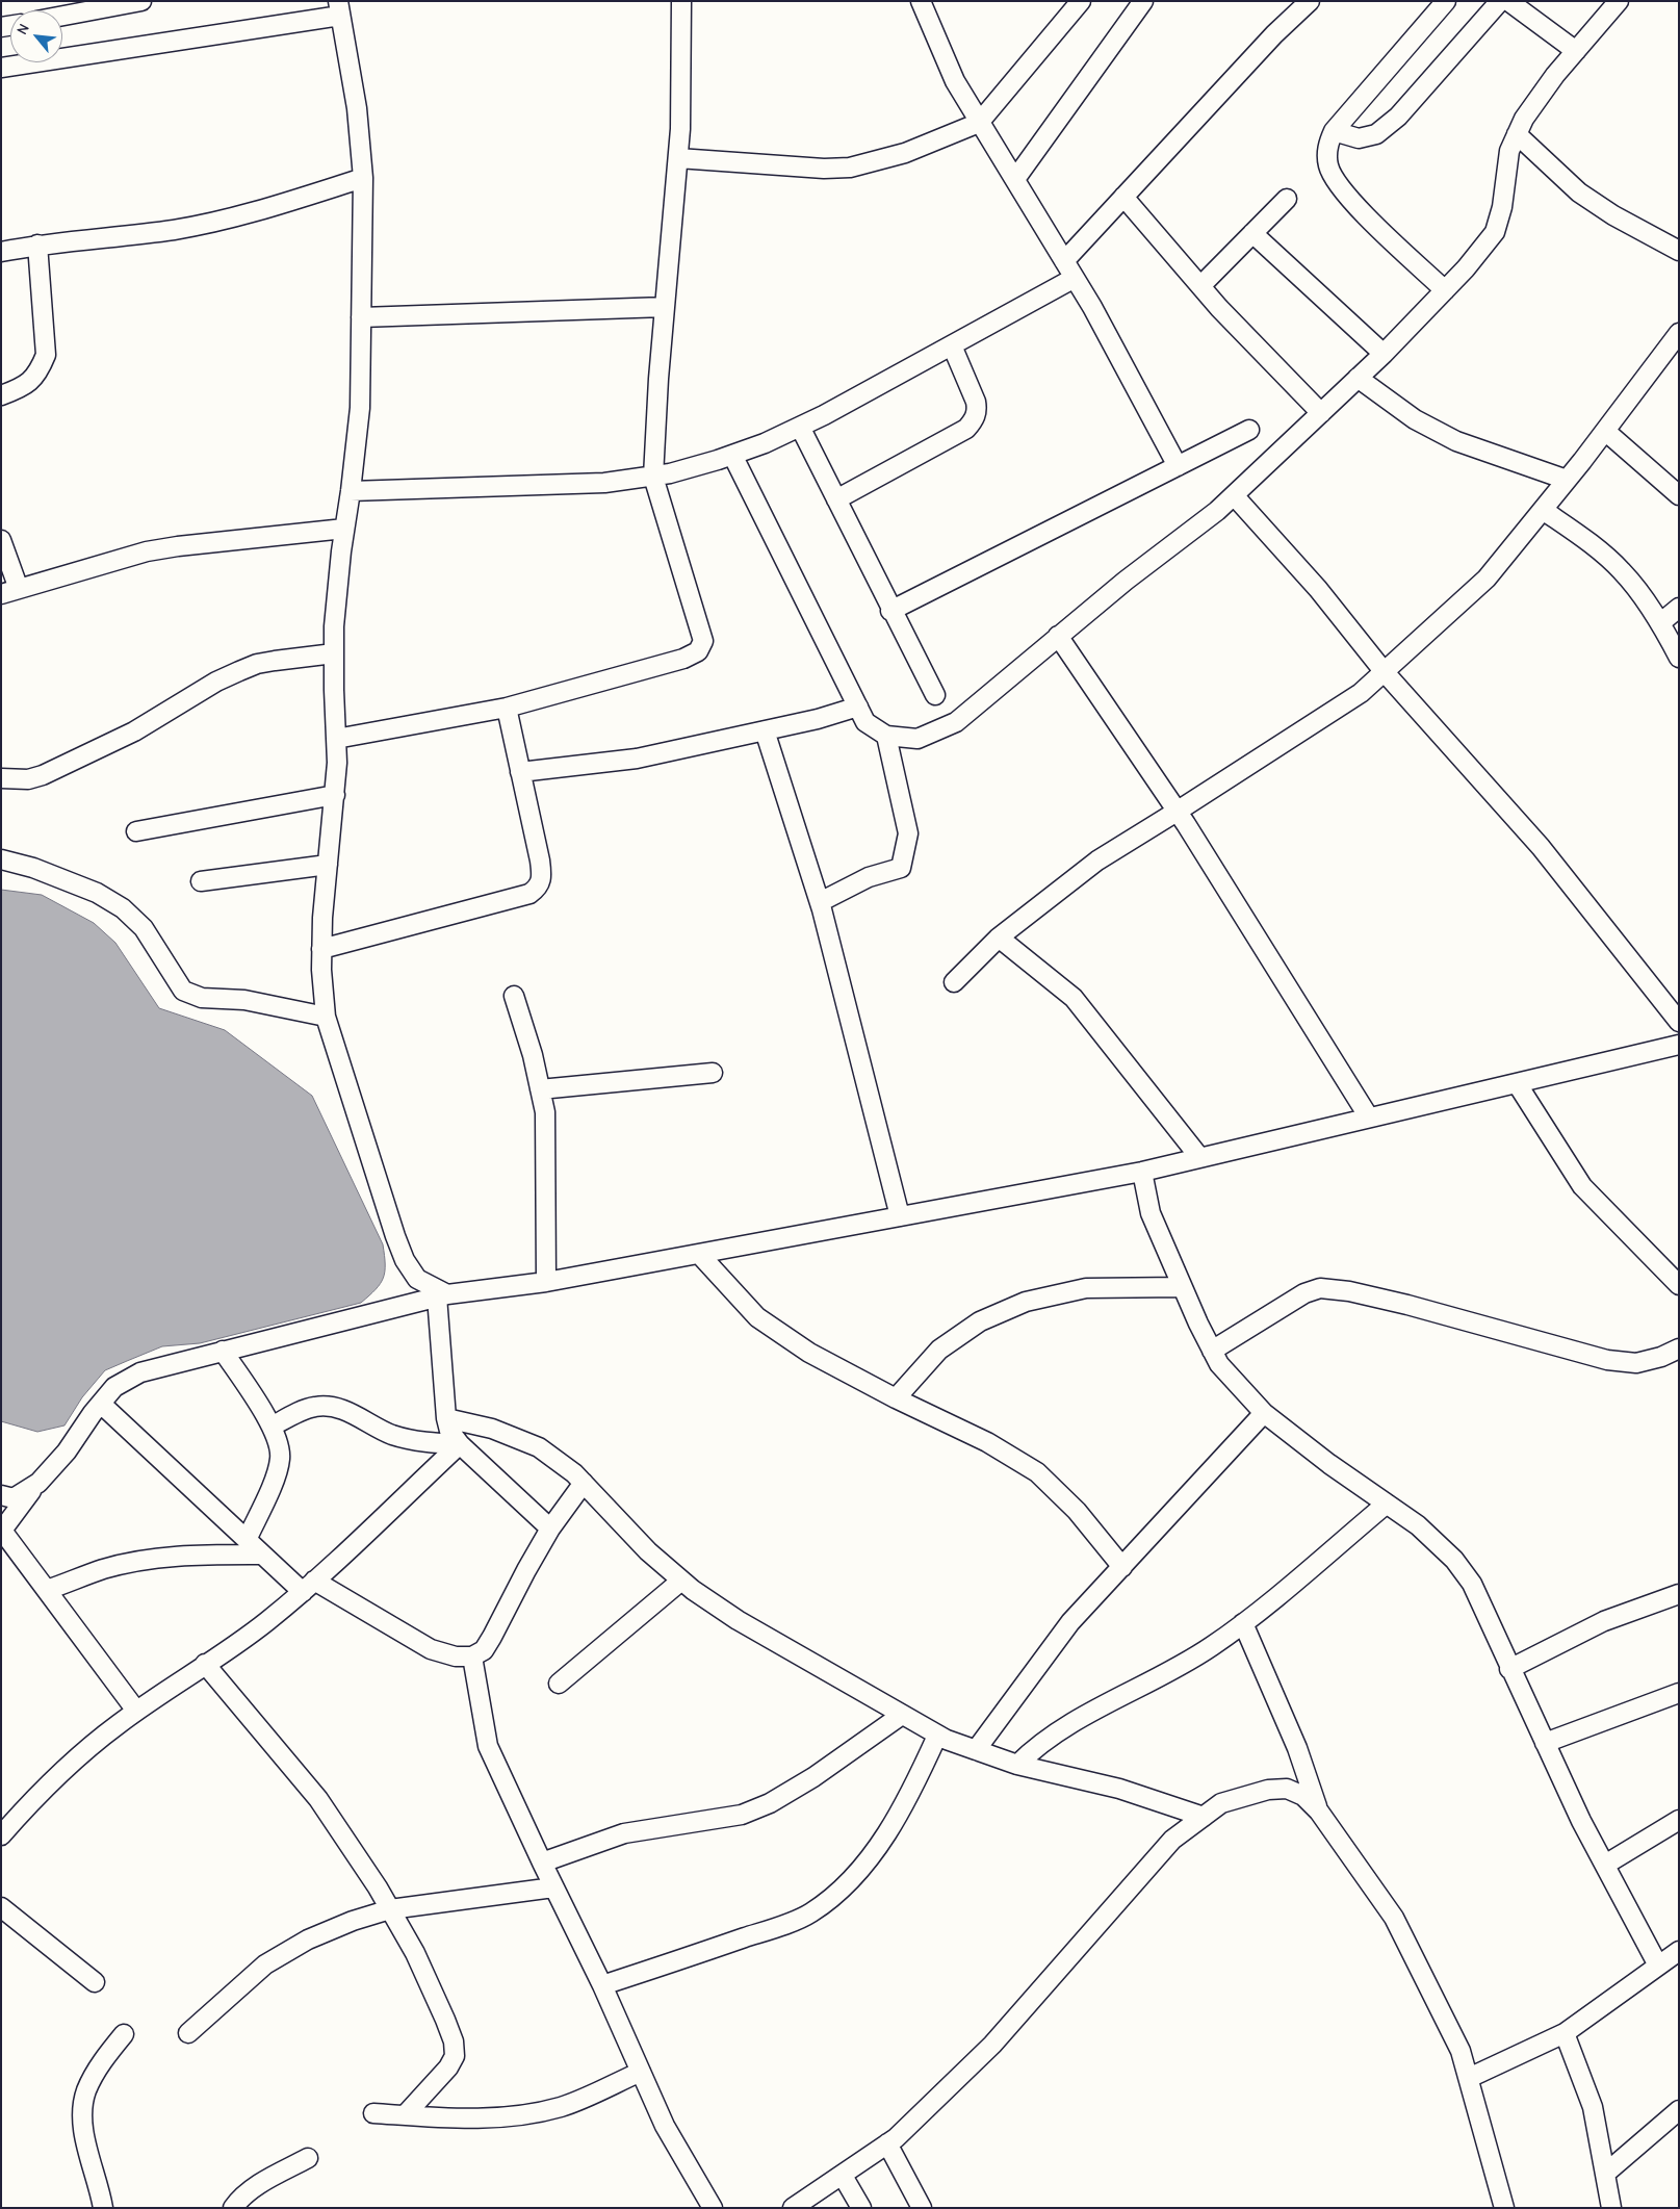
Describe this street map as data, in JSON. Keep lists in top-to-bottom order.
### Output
{
  "north": "top left"
}
